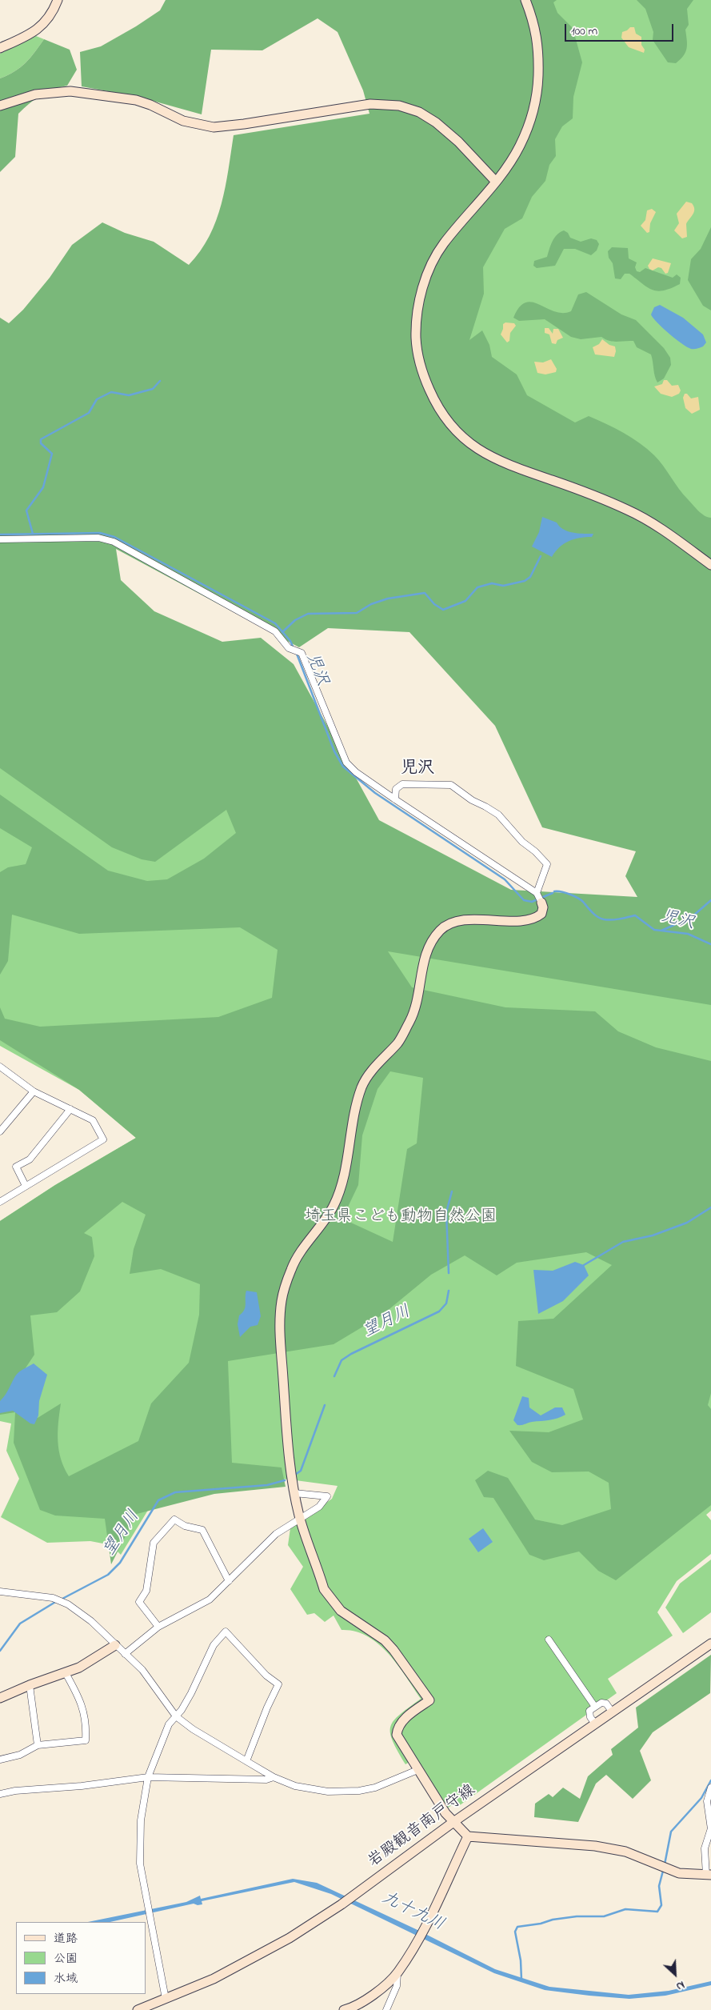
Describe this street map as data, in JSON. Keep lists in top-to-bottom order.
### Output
{
  "streets": {
    "street": ["岩殿観音南戸守線"]
  },
  "districts": ["児沢"],
  "water": ["児沢", "望月川", "九十九川"],
  "parks": ["埼玉県こども動物自然公園"],
  "legend": ["道路", "公園", "水域"],
  "scale_bar": "100 m",
  "north": "bottom right"
}
